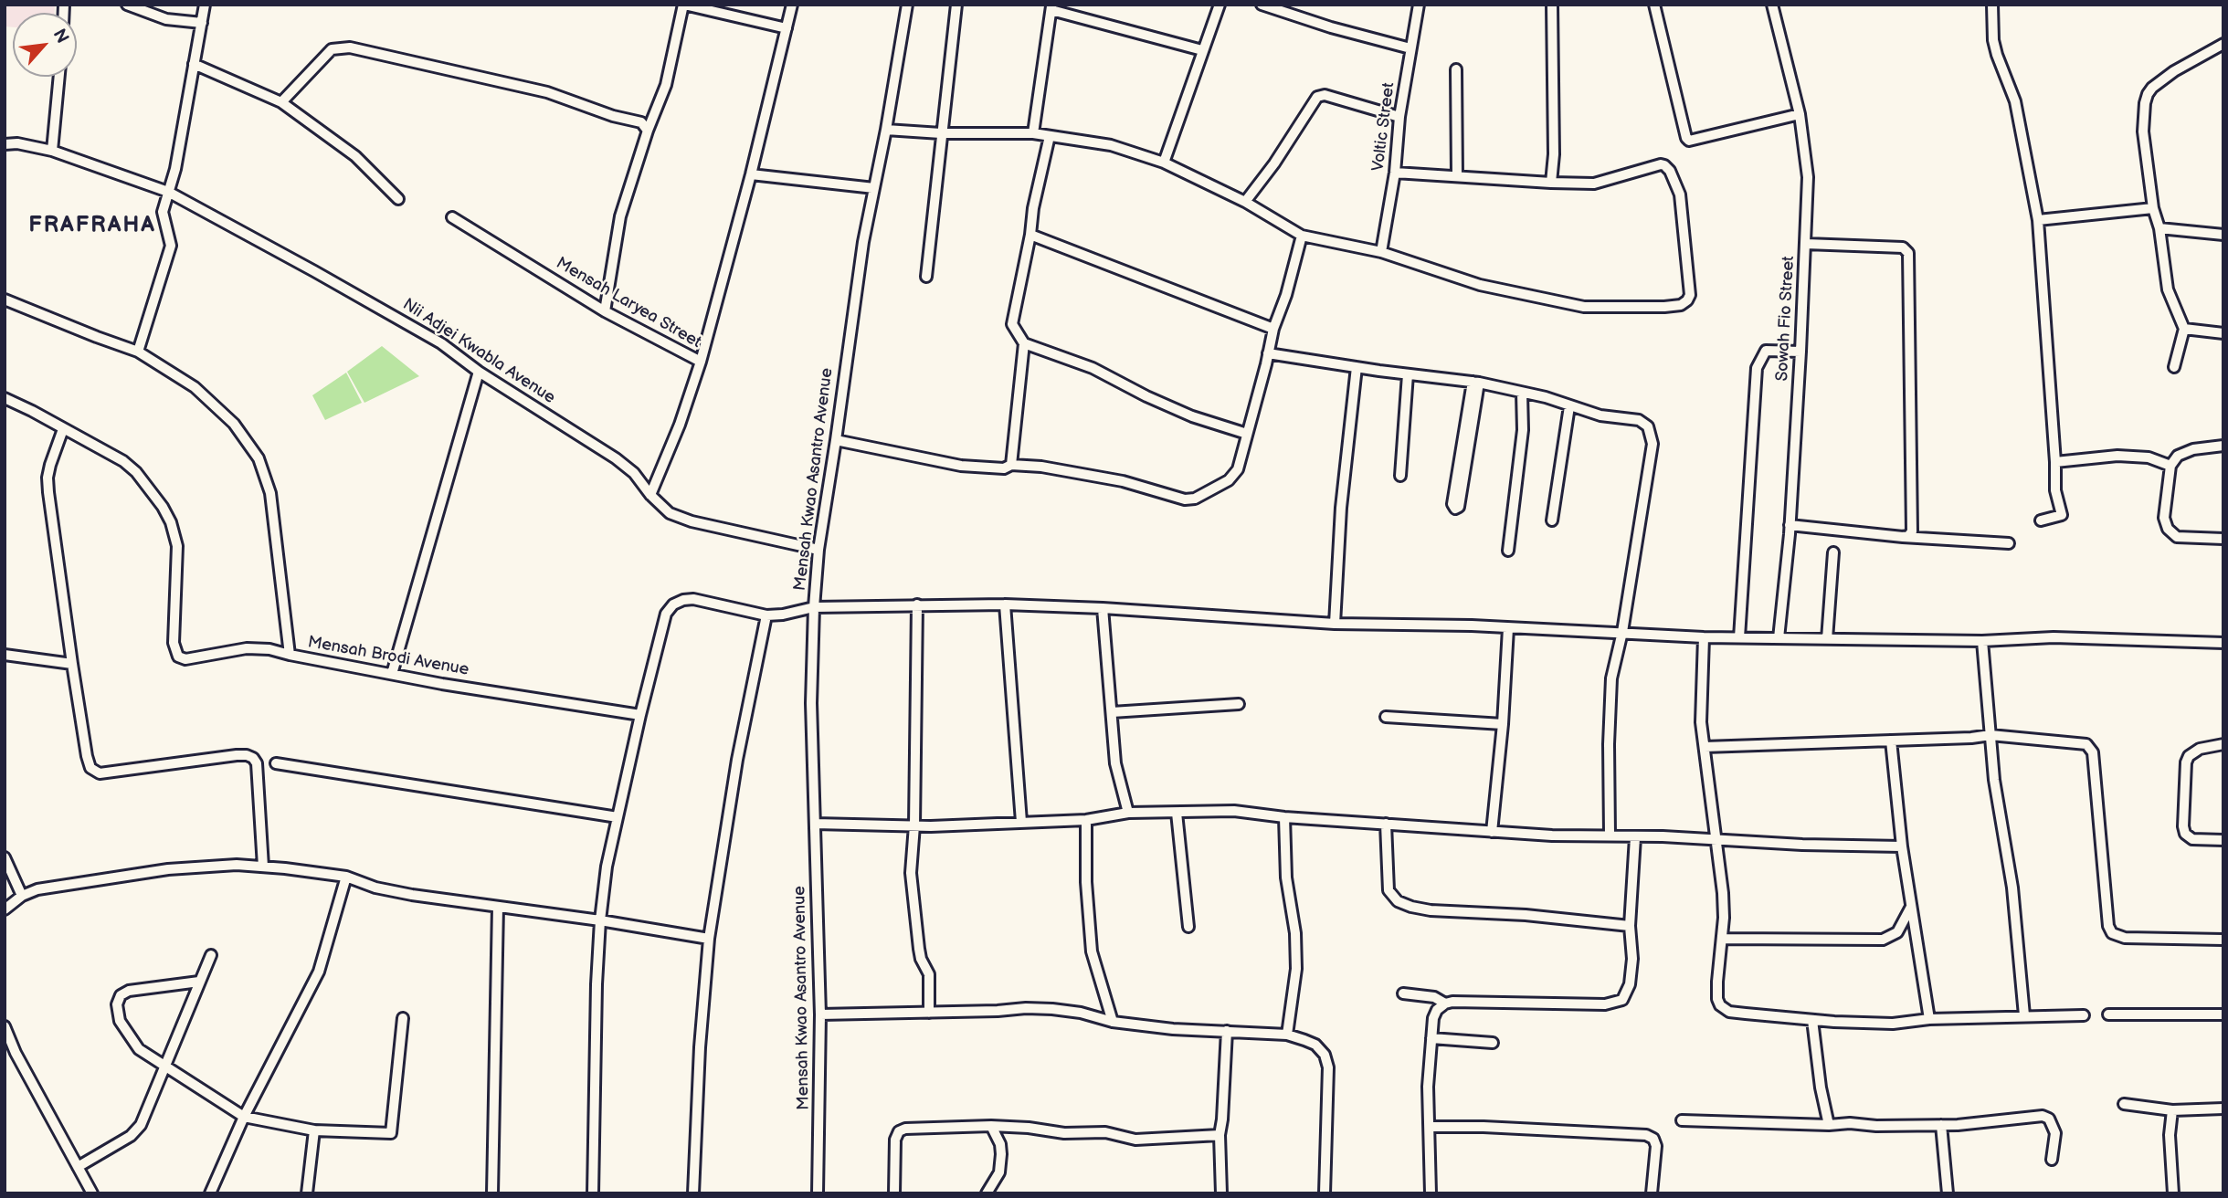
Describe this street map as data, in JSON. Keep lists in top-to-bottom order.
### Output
{
  "streets": {
    "street": [
      "Voltic Street",
      "Mensah Laryea Street",
      "Sowah Fio Street",
      "Nii Adjei Kwabla Avenue",
      "Mensah Kwao Asantro Avenue",
      "Mensah Brodi Avenue"
    ]
  },
  "crossings": [
    ["Mensah Laryea Street", "Nii Adjei Kwabla Avenue"],
    ["Nii Adjei Kwabla Avenue", "Mensah Kwao Asantro Avenue"]
  ],
  "districts": ["FRAFRAHA"],
  "north": "top right"
}
